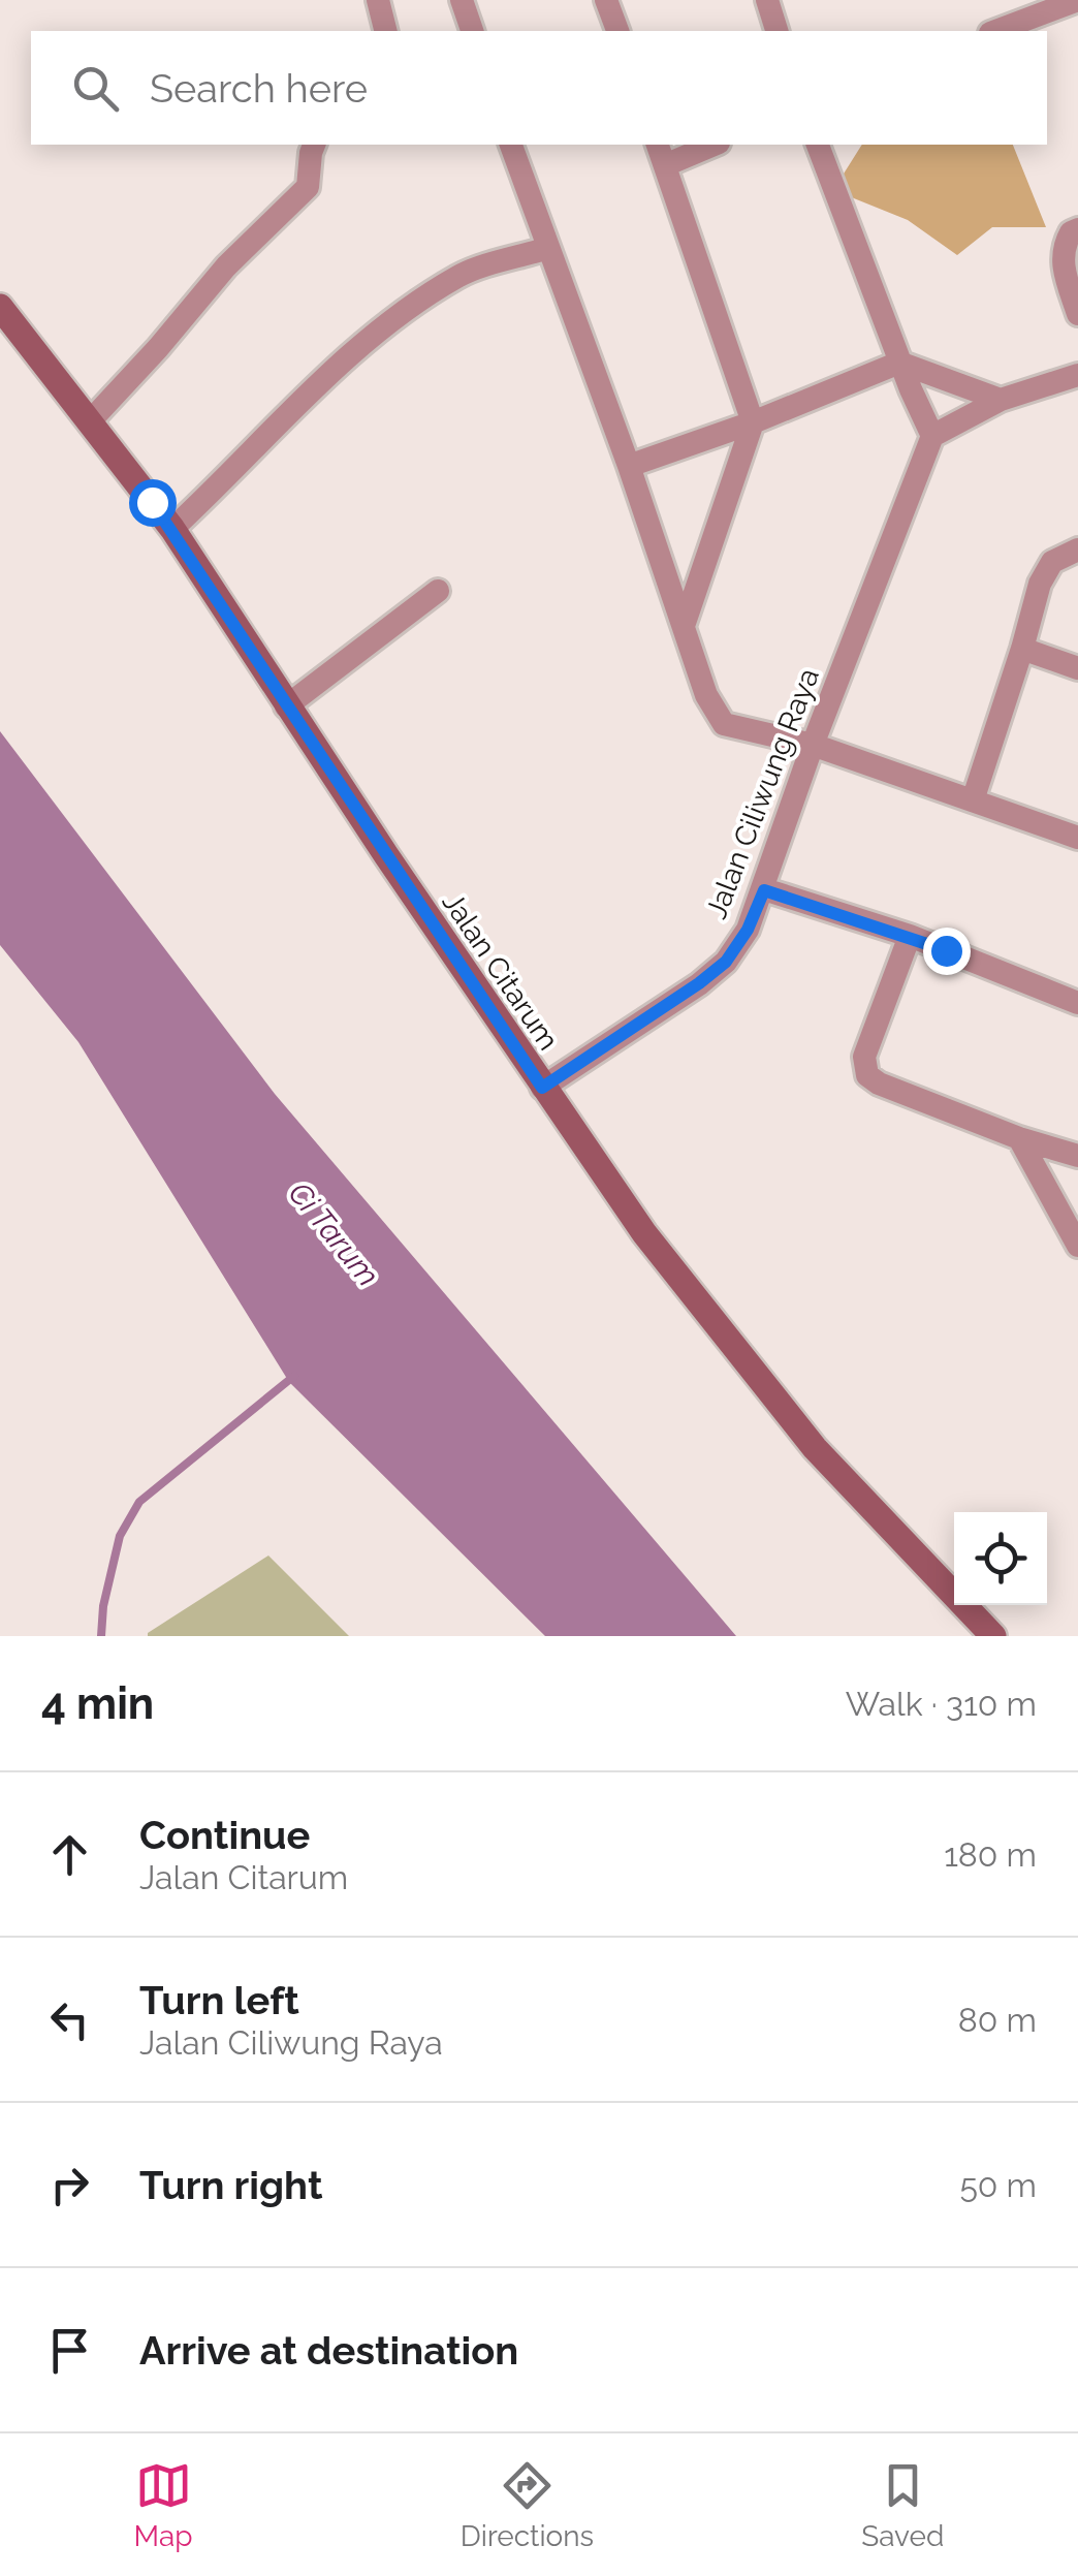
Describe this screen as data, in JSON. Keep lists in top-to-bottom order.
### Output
{
  "streets": {
    "street": ["Jalan Ciliwung Raya", "Jalan Citarum"]
  },
  "crossings": [
    ["Jalan Ciliwung Raya", "Jalan Citarum"]
  ],
  "water": ["Ci Tarum"],
  "page": {
    "search": "Search here",
    "heading": ["4 min", "Walk · 310 m"],
    "list": [
      ["Continue", "Jalan Citarum", "180 m"],
      ["Turn left", "Jalan Ciliwung Raya", "80 m"],
      ["Turn right", "50 m"],
      "Arrive at destination"
    ],
    "nav": ["Map", "Directions", "Saved"]
  }
}
